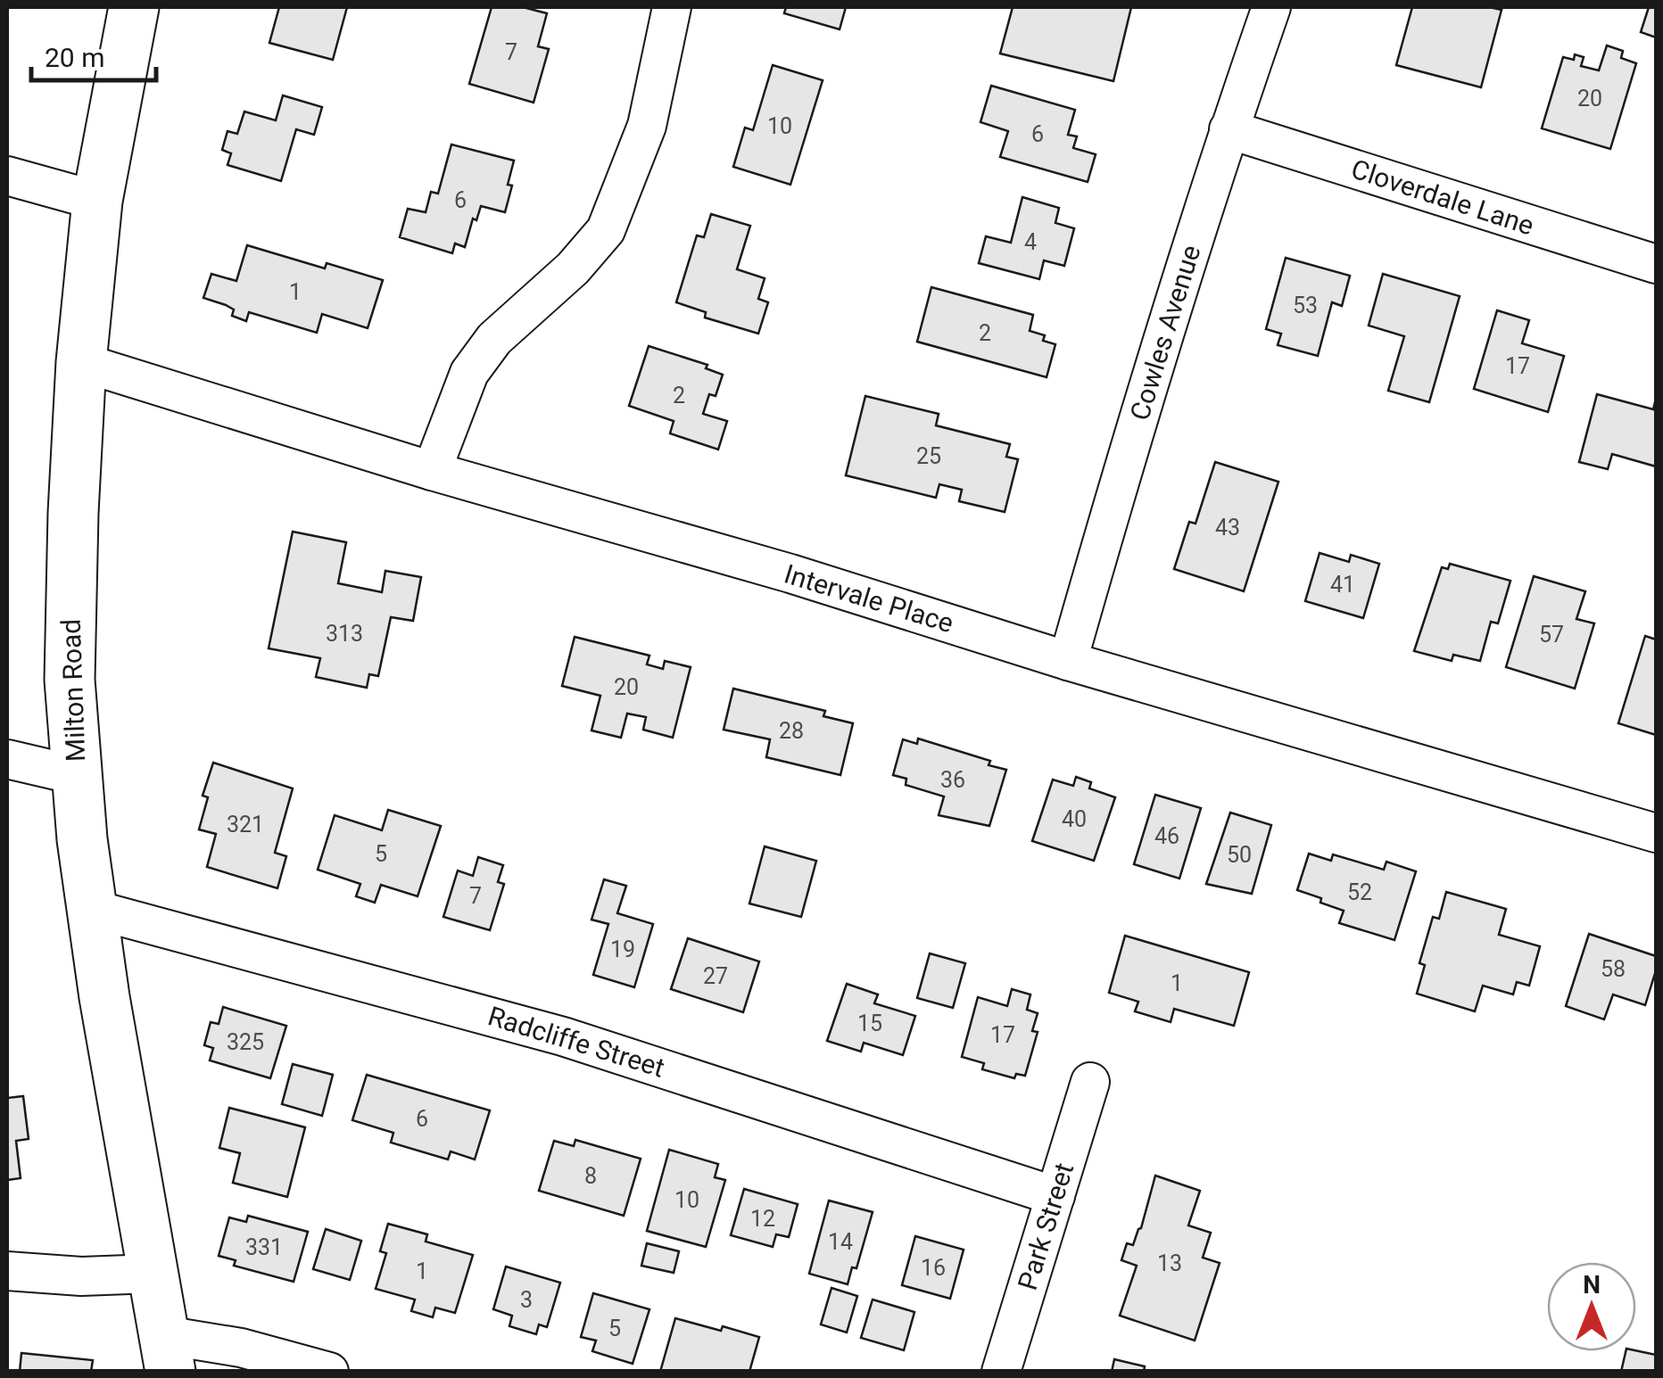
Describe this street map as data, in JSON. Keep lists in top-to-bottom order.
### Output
{
  "streets": {
    "street": [
      "Cloverdale Lane",
      "Cowles Avenue",
      "Intervale Place",
      "Milton Road",
      "Radcliffe Street",
      "Park Street"
    ]
  },
  "crossings": [
    ["Cloverdale Lane", "Cowles Avenue"],
    ["Cowles Avenue", "Intervale Place"],
    ["Intervale Place", "Milton Road"],
    ["Milton Road", "Radcliffe Street"],
    ["Radcliffe Street", "Park Street"]
  ],
  "house_numbers": [
    "7",
    "20",
    "10",
    "6",
    "6",
    "4",
    "1",
    "53",
    "2",
    "17",
    "2",
    "25",
    "43",
    "41",
    "313",
    "57",
    "20",
    "28",
    "36",
    "40",
    "321",
    "46",
    "5",
    "50",
    "52",
    "7",
    "19",
    "58",
    "27",
    "1",
    "15",
    "17",
    "325",
    "6",
    "8",
    "10",
    "12",
    "14",
    "331",
    "13",
    "16",
    "1",
    "3",
    "5"
  ],
  "scale_bar": "20 m",
  "north": "top"
}
